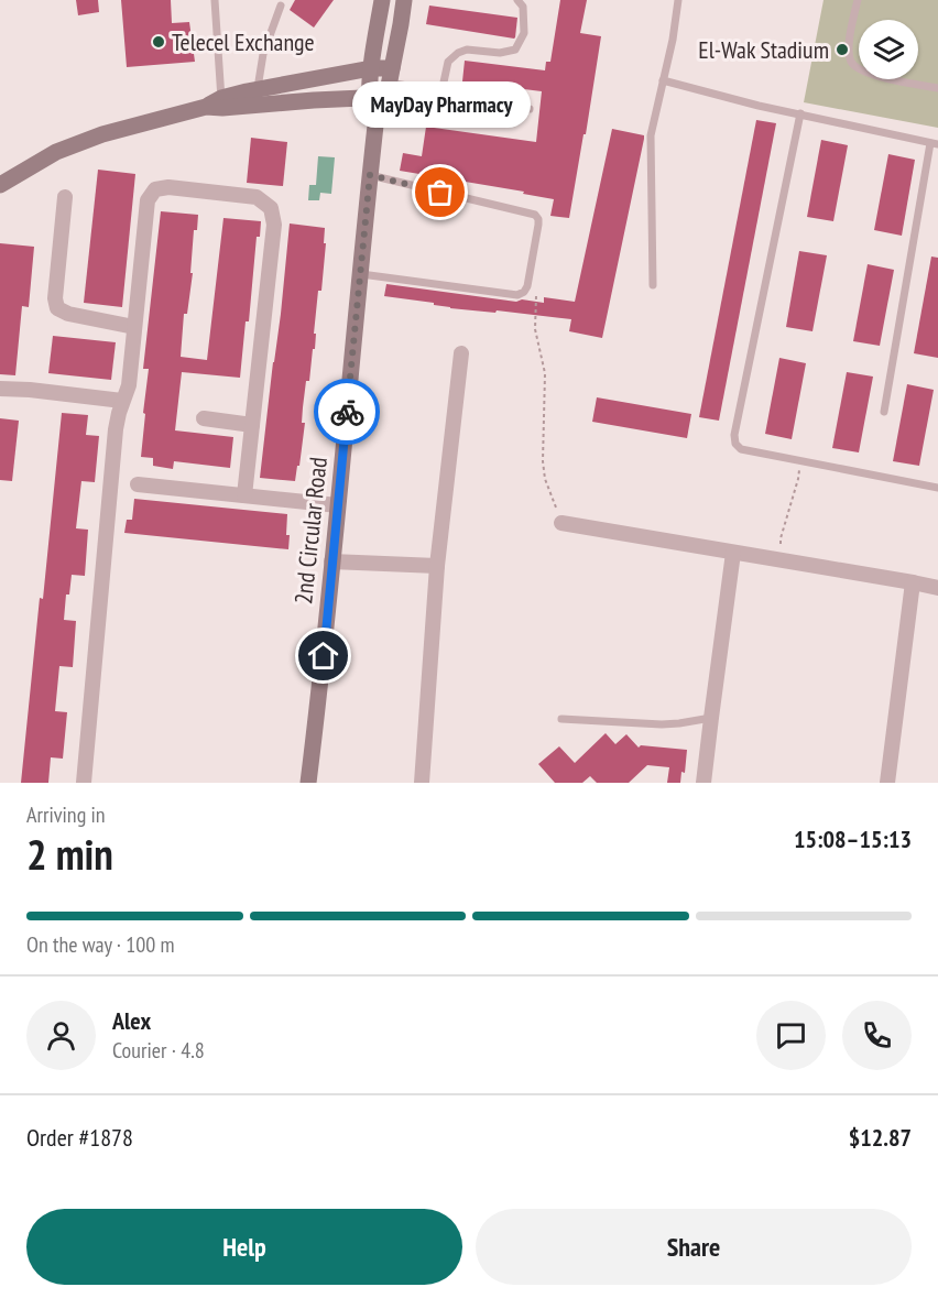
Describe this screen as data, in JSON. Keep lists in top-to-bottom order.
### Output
{
  "streets": {
    "street": ["2nd Circular Road"]
  },
  "places": ["Telecel Exchange", "El-Wak Stadium", "MayDay Pharmacy"],
  "page": {
    "bubble": "MayDay Pharmacy",
    "heading": ["2 min", "Arriving in", "15:08–15:13"],
    "panel": [
      "Alex",
      "Courier · 4.8",
      "Order #1878",
      "$12.87"
    ],
    "bar": "On the way · 100 m",
    "buttons": ["Help", "Share"]
  }
}
